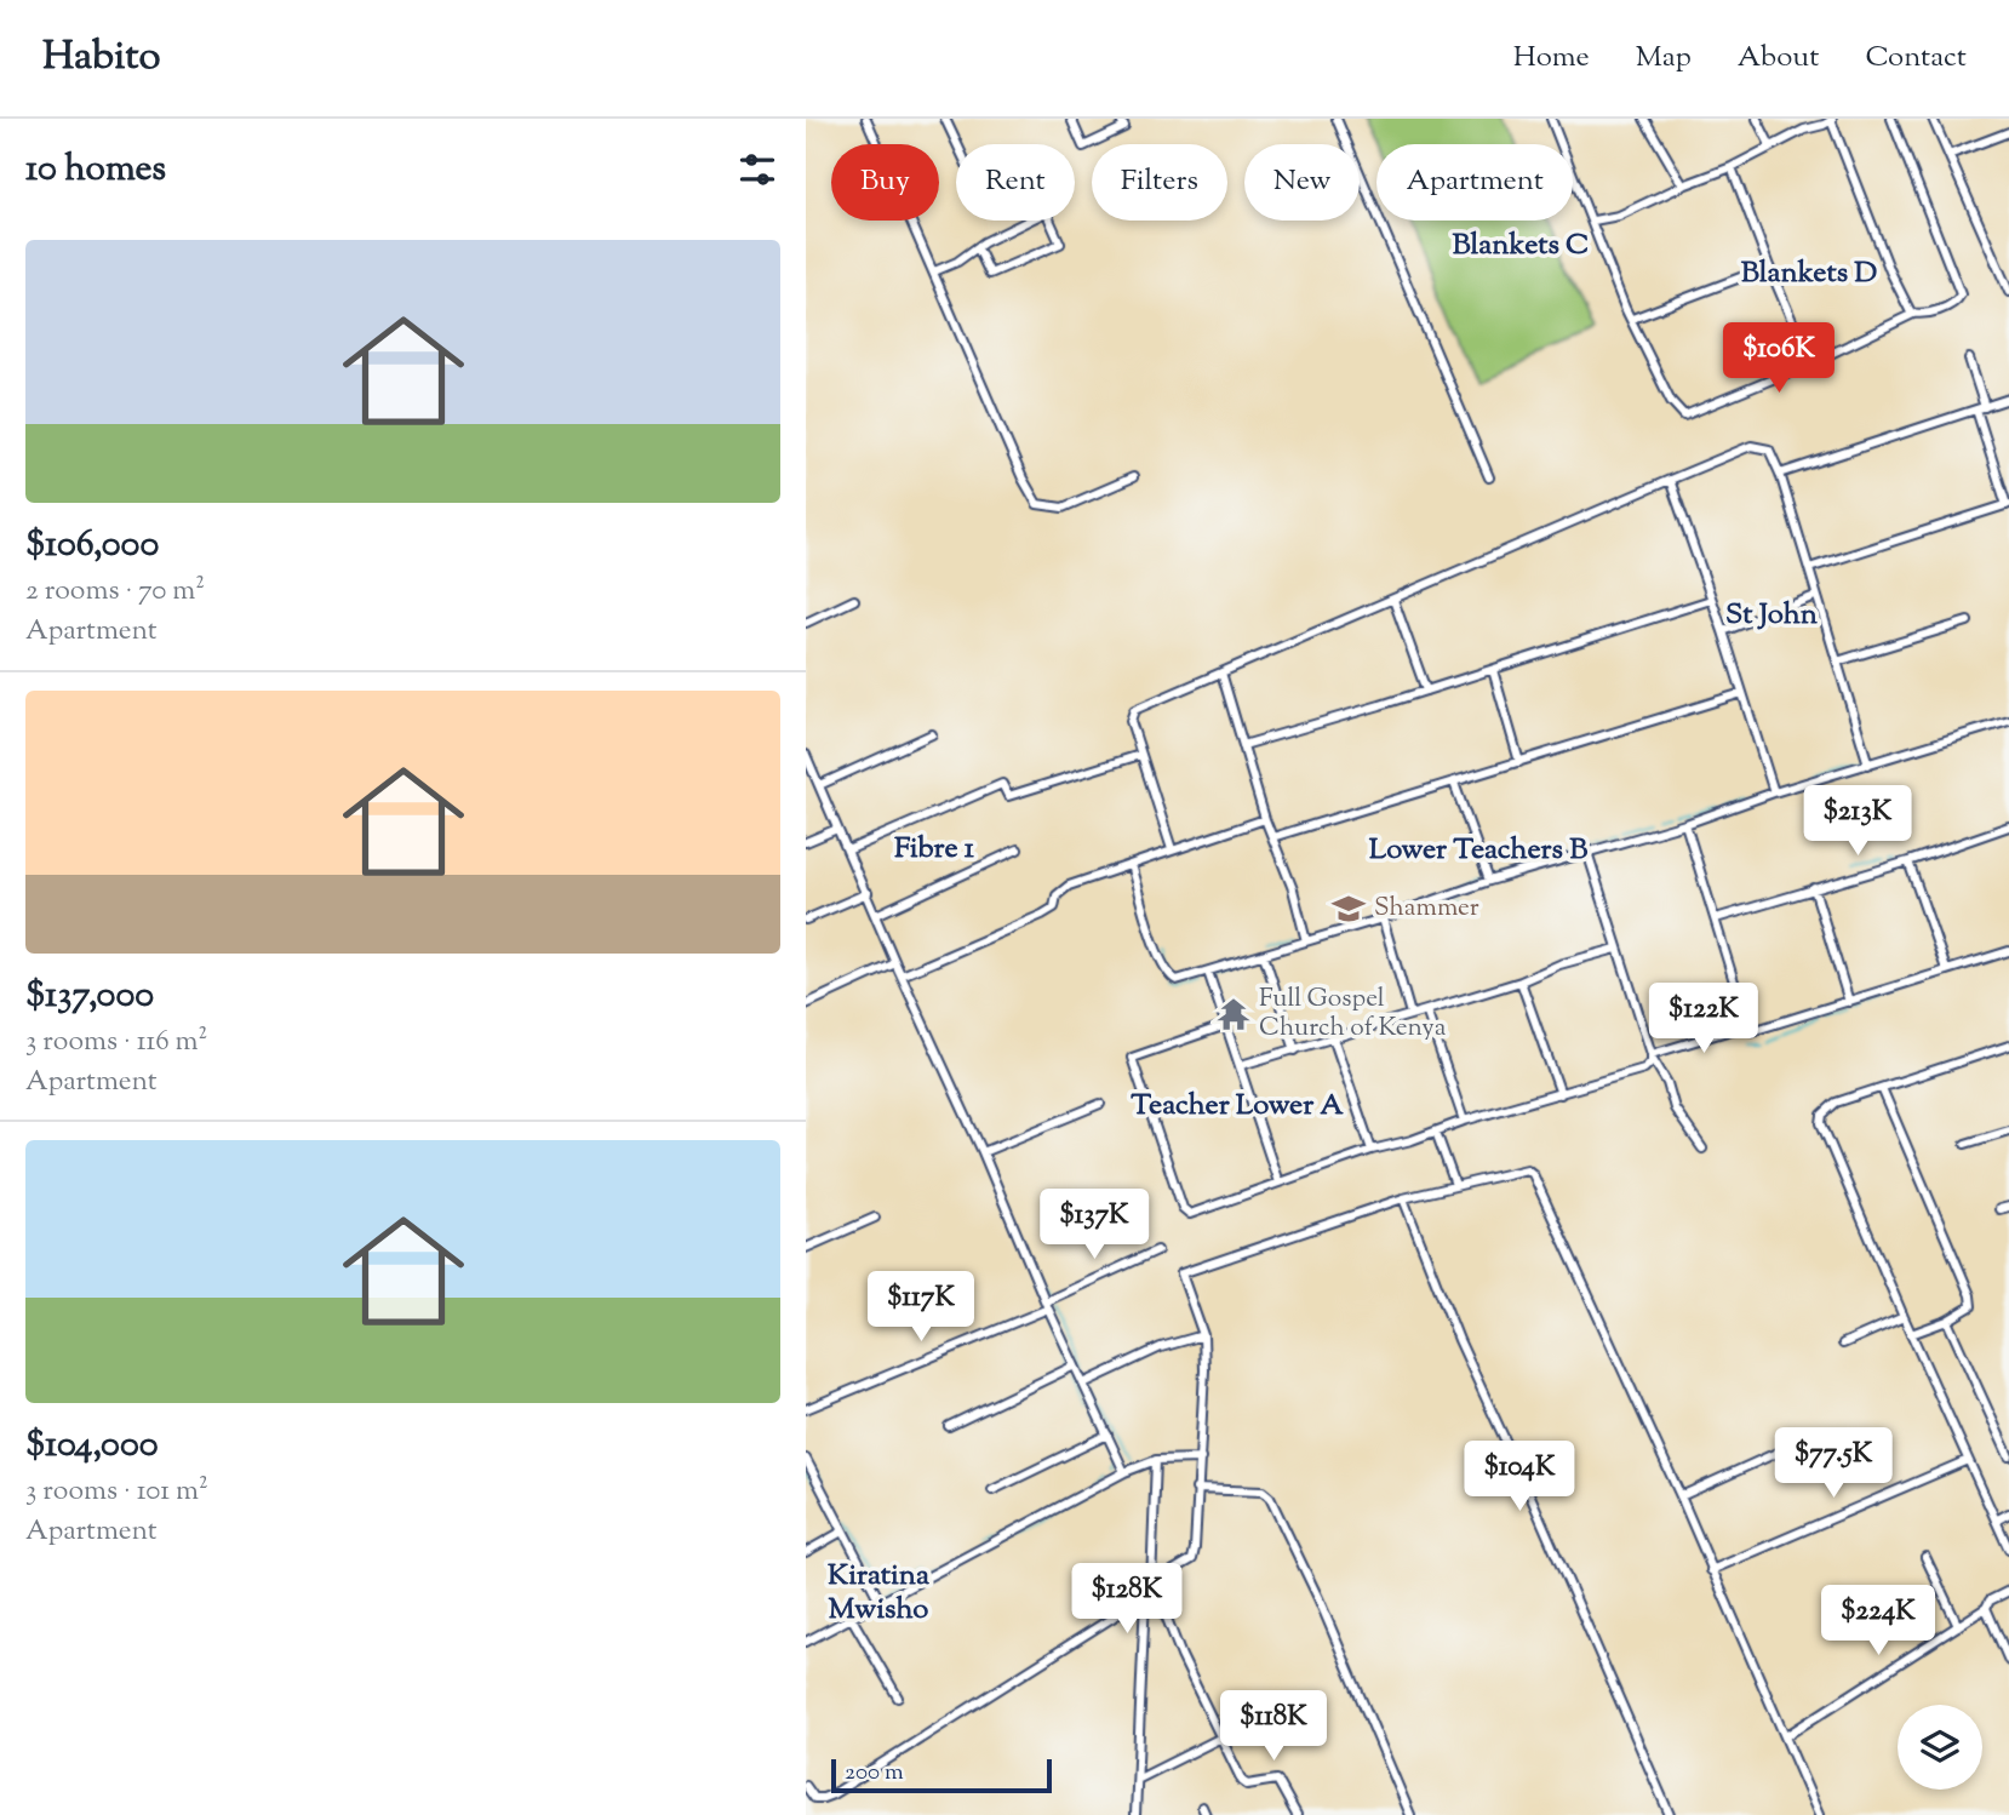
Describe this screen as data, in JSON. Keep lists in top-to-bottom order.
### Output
{
  "districts": [
    "Blankets C",
    "Blankets D",
    "St John",
    "Fibre 1",
    "Lower Teachers B",
    "Teacher Lower A",
    "Kiratina Mwisho"
  ],
  "places": {
    "school or university": ["Shammer"],
    "temple": ["Full Gospel Church of Kenya"]
  },
  "scale_bar": "200 m",
  "page": {
    "header": "Habito",
    "nav": [
      "Home",
      "Map",
      "About",
      "Contact"
    ],
    "heading": "10 homes",
    "chip": [
      "Buy",
      "Rent",
      "Filters",
      "New",
      "Apartment"
    ],
    "list": [
      {
        "name": "$106,000",
        "note": "2 rooms · 70 m² · Apartment"
      },
      {
        "name": "$137,000",
        "note": "3 rooms · 116 m² · Apartment"
      },
      {
        "name": "$104,000",
        "note": "3 rooms · 101 m² · Apartment"
      }
    ],
    "price": [
      "$106K",
      "$213K",
      "$122K",
      "$137K",
      "$117K",
      "$77.5K",
      "$104K",
      "$128K",
      "$224K",
      "$118K"
    ],
    "scale": "200 m"
  }
}
